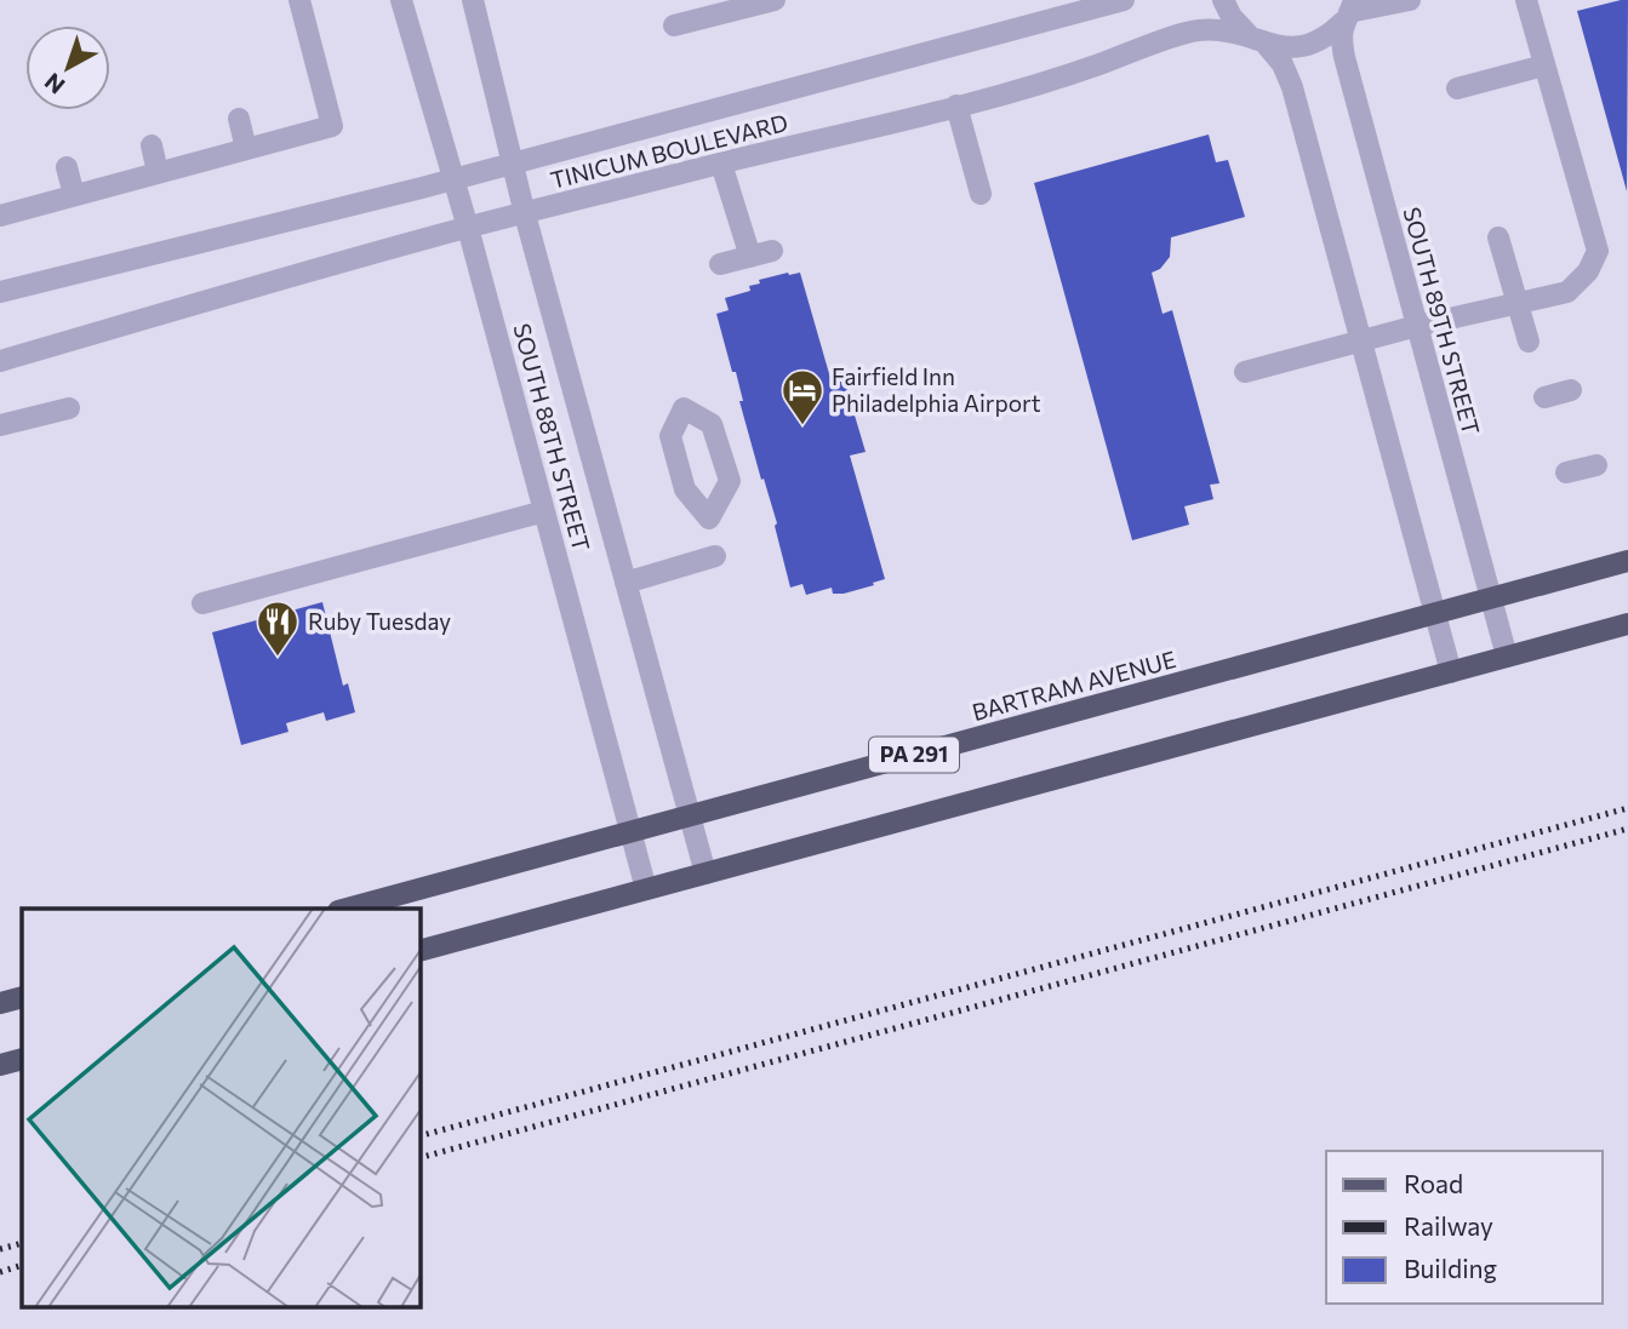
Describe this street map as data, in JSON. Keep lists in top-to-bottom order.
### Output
{
  "streets": {
    "main road": ["BARTRAM AVENUE", "PA 291"],
    "street": ["TINICUM BOULEVARD", "SOUTH 89TH STREET", "SOUTH 88TH STREET"]
  },
  "crossings": [
    ["TINICUM BOULEVARD", "SOUTH 89TH STREET"],
    ["TINICUM BOULEVARD", "SOUTH 88TH STREET"],
    ["SOUTH 89TH STREET", "BARTRAM AVENUE"],
    ["SOUTH 89TH STREET", "PA 291"],
    ["SOUTH 88TH STREET", "BARTRAM AVENUE"],
    ["SOUTH 88TH STREET", "PA 291"]
  ],
  "places": {
    "hotel": ["Fairfield Inn Philadelphia Airport"],
    "restaurant": ["Ruby Tuesday"]
  },
  "legend": ["Road", "Railway", "Building"],
  "north": "bottom left"
}
